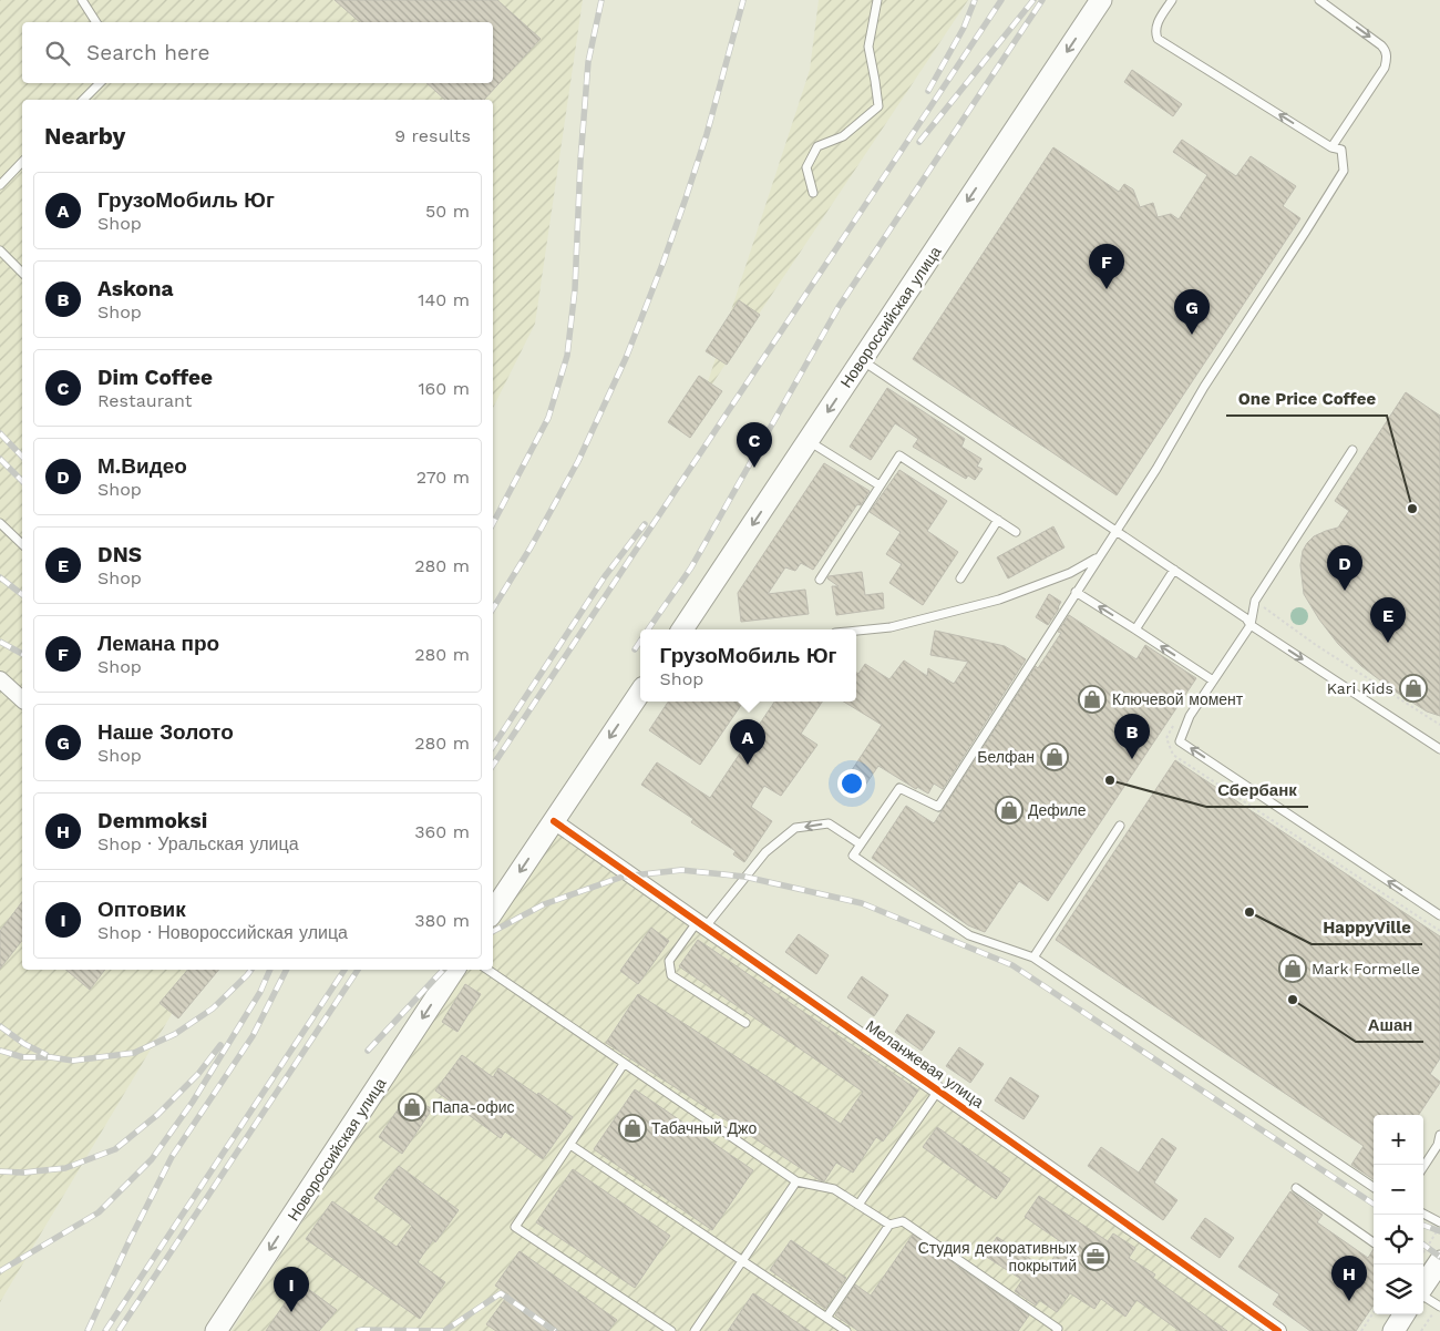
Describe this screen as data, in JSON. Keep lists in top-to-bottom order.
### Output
{
  "streets": {
    "main road": ["Новороссийская улица"],
    "street": ["Меланжевая улица"]
  },
  "one_way": ["Новороссийская улица"],
  "places": {
    "other": [
      "One Price Coffee",
      "Сбербанк",
      "HappyVille",
      "Ашан"
    ],
    "shop": [
      "Kari Kids",
      "Ключевой момент",
      "Белфан",
      "Дефиле",
      "Mark Formelle",
      "Папа-офис",
      "Табачный Джо"
    ],
    "office": ["Студия декоративных покрытий"]
  },
  "page": {
    "search": "Search here",
    "heading": ["Nearby", "9 results"],
    "list": [
      {
        "mark": "A",
        "name": "ГрузоМобиль Юг",
        "note": "Shop",
        "value": "50 m"
      },
      {
        "mark": "B",
        "name": "Askona",
        "note": "Shop",
        "value": "140 m"
      },
      {
        "mark": "C",
        "name": "Dim Coffee",
        "note": "Restaurant",
        "value": "160 m"
      },
      {
        "mark": "D",
        "name": "М.Видео",
        "note": "Shop",
        "value": "270 m"
      },
      {
        "mark": "E",
        "name": "DNS",
        "note": "Shop",
        "value": "280 m"
      },
      {
        "mark": "F",
        "name": "Лемана про",
        "note": "Shop",
        "value": "280 m"
      },
      {
        "mark": "G",
        "name": "Наше Золото",
        "note": "Shop",
        "value": "280 m"
      },
      {
        "mark": "H",
        "name": "Demmoksi",
        "note": "Shop · Уральская улица",
        "value": "360 m"
      },
      {
        "mark": "I",
        "name": "Оптовик",
        "note": "Shop · Новороссийская улица",
        "value": "380 m"
      }
    ],
    "pins": [
      "F",
      "G",
      "C",
      "D",
      "E",
      "B",
      "A",
      "H",
      "I"
    ],
    "popup": ["ГрузоМобиль Юг", "Shop"],
    "map_buttons": ["+", "−"]
  }
}
